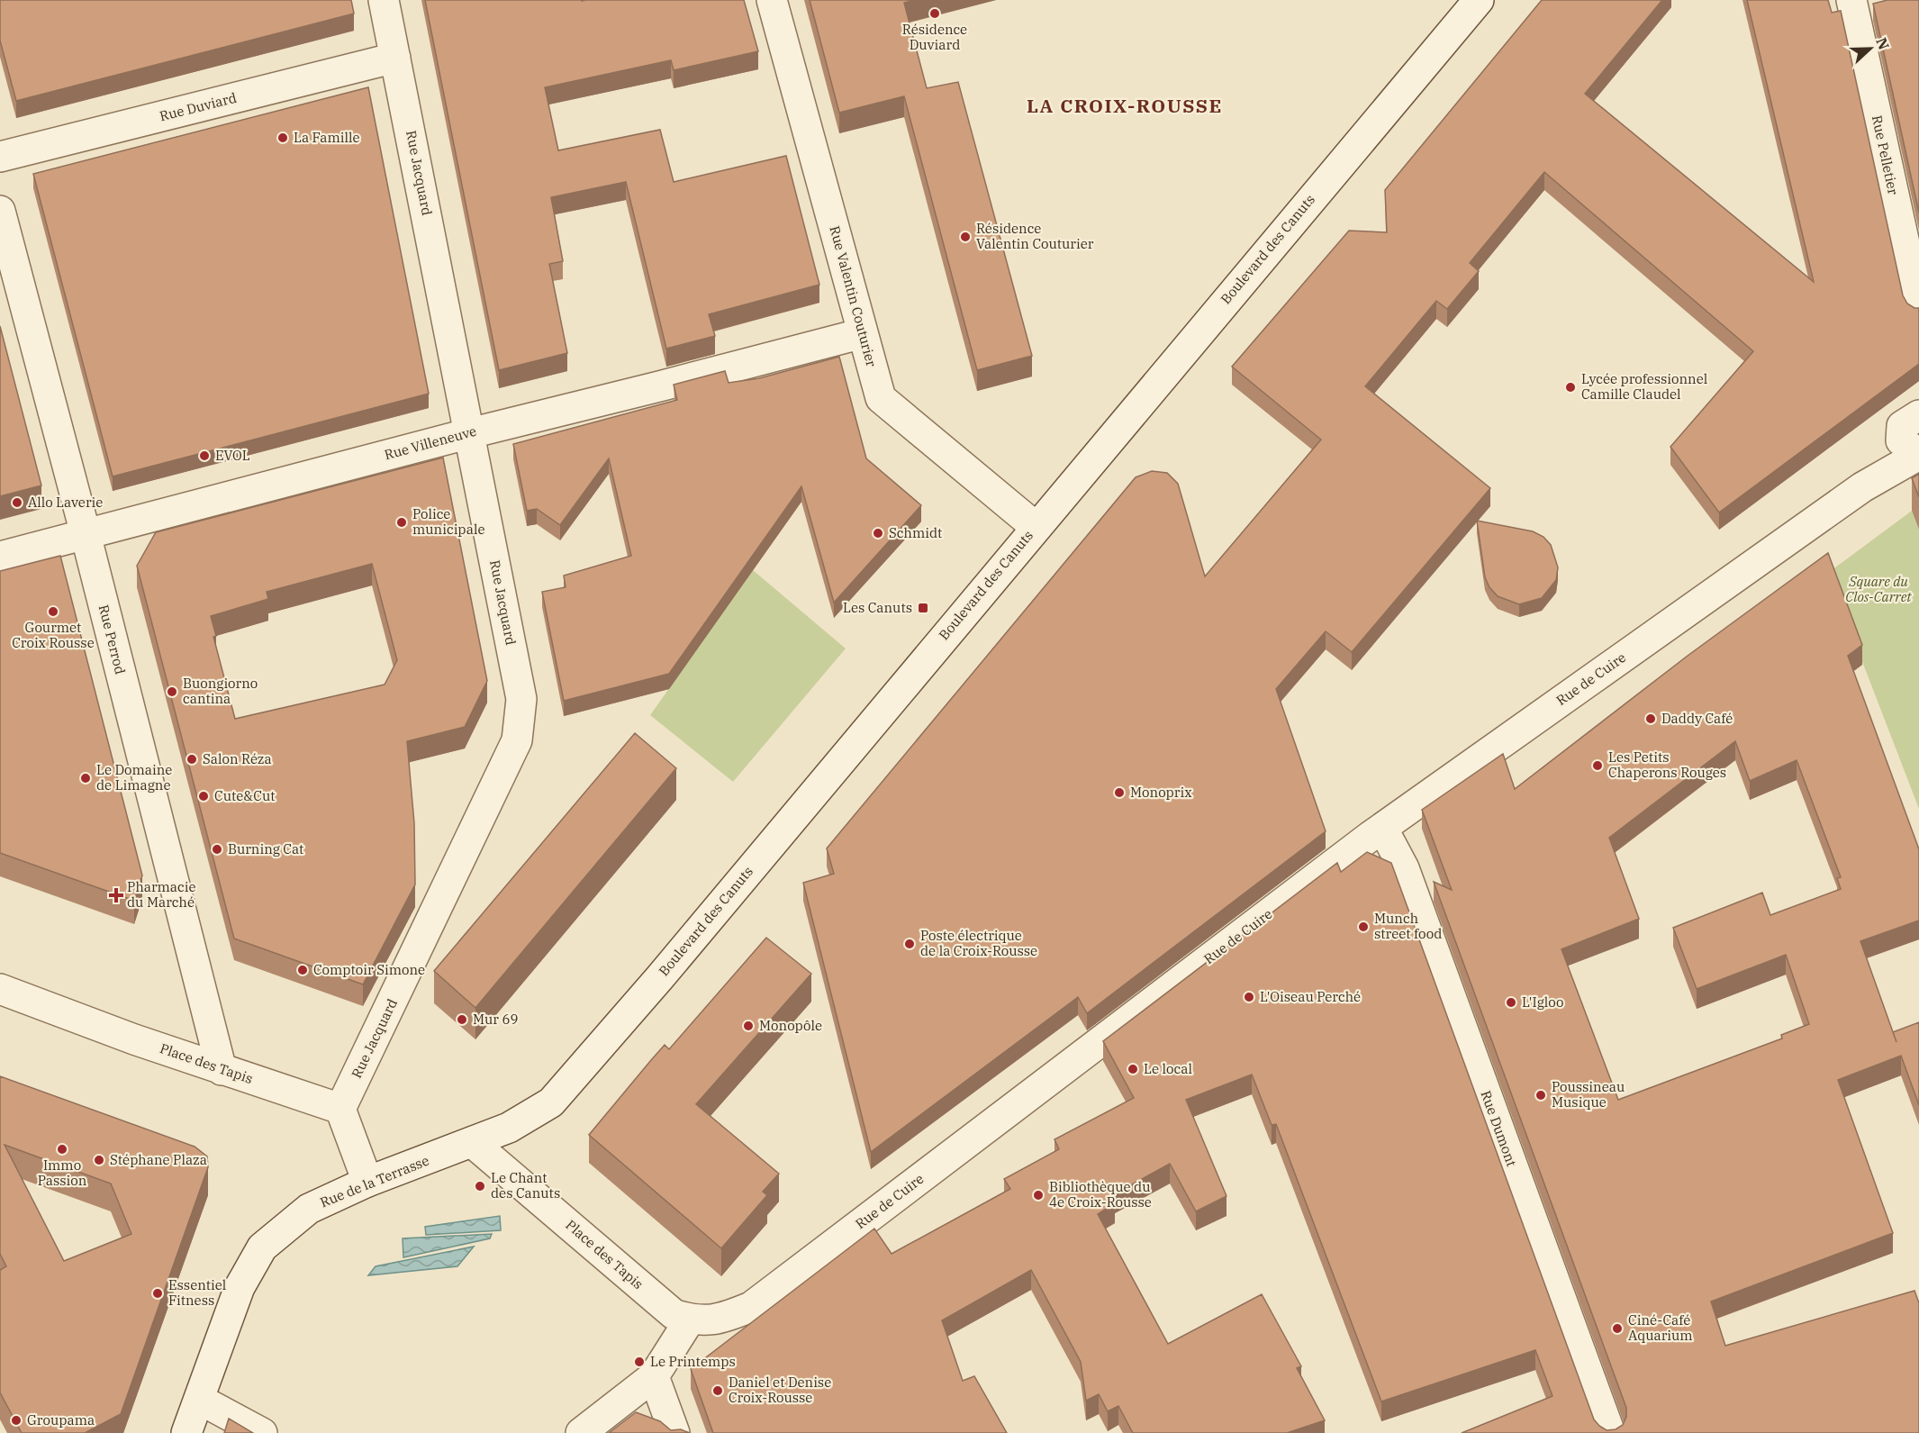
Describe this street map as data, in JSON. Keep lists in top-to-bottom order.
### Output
{
  "streets": {
    "street": [
      "Rue Duviard",
      "Rue Pelletier",
      "Rue Jacquard",
      "Boulevard des Canuts",
      "Rue Valentin Couturier",
      "Rue Villeneuve",
      "Rue Perrod",
      "Rue de Cuire",
      "Place des Tapis",
      "Rue Dumont",
      "Rue de la Terrasse"
    ]
  },
  "crossings": [
    ["Rue Duviard", "Rue Jacquard"],
    ["Rue Jacquard", "Rue Villeneuve"],
    ["Rue Jacquard", "Place des Tapis"],
    ["Boulevard des Canuts", "Rue Valentin Couturier"],
    ["Boulevard des Canuts", "Place des Tapis"],
    ["Boulevard des Canuts", "Rue de la Terrasse"],
    ["Rue Valentin Couturier", "Rue Villeneuve"],
    ["Rue Villeneuve", "Rue Perrod"],
    ["Rue Perrod", "Place des Tapis"],
    ["Rue de Cuire", "Place des Tapis"],
    ["Rue de Cuire", "Rue Dumont"],
    ["Place des Tapis", "Rue de la Terrasse"]
  ],
  "districts": ["LA CROIX-ROUSSE"],
  "parks": ["Square du Clos-Carret"],
  "places": {
    "other": [
      "Résidence Duviard",
      "La Famille",
      "Résidence Valentin Couturier",
      "Lycée professionnel Camille Claudel",
      "EVOL",
      "Allo Laverie",
      "Police municipale",
      "Schmidt",
      "Gourmet Croix Rousse",
      "Buongiorno cantina",
      "Daddy Café",
      "Salon Réza",
      "Les Petits Chaperons Rouges",
      "Le Domaine de Limagne",
      "Monoprix",
      "Cute&Cut",
      "Burning Cat",
      "Munch street food",
      "Poste électrique de la Croix-Rousse",
      "Comptoir Simone",
      "L'Oiseau Perché",
      "L'Igloo",
      "Mur 69",
      "Monopôle",
      "Le local",
      "Poussineau Musique",
      "Immo Passion",
      "Stéphane Plaza",
      "Le Chant des Canuts",
      "Bibliothèque du 4e Croix-Rousse",
      "Essentiel Fitness",
      "Ciné-Café Aquarium",
      "Le Printemps",
      "Daniel et Denise Croix-Rousse",
      "Groupama"
    ],
    "transit": ["Les Canuts"],
    "health": ["Pharmacie du Marché"]
  },
  "north": "right"
}
